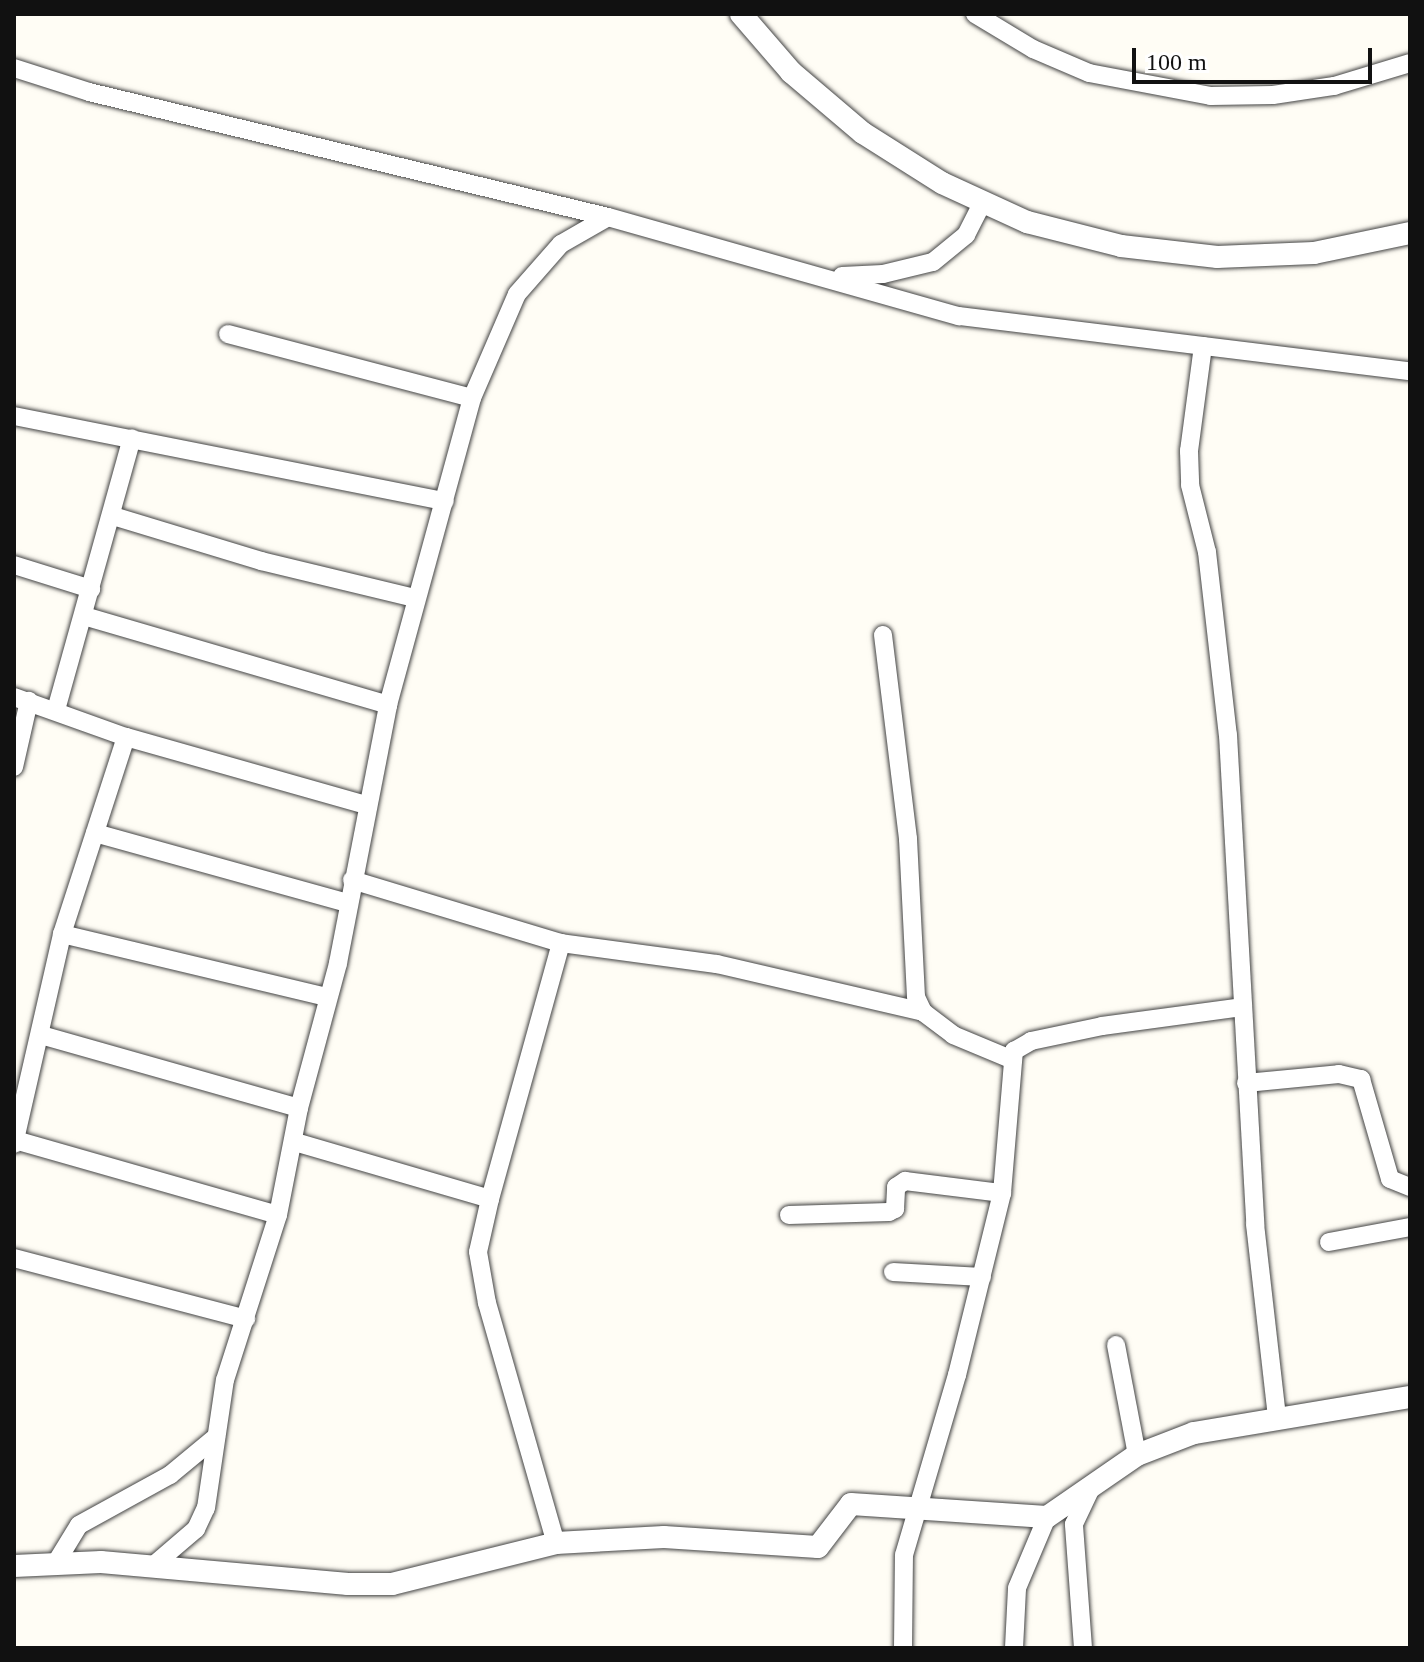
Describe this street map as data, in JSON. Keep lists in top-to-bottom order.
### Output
{
  "scale_bar": "100 m"
}
